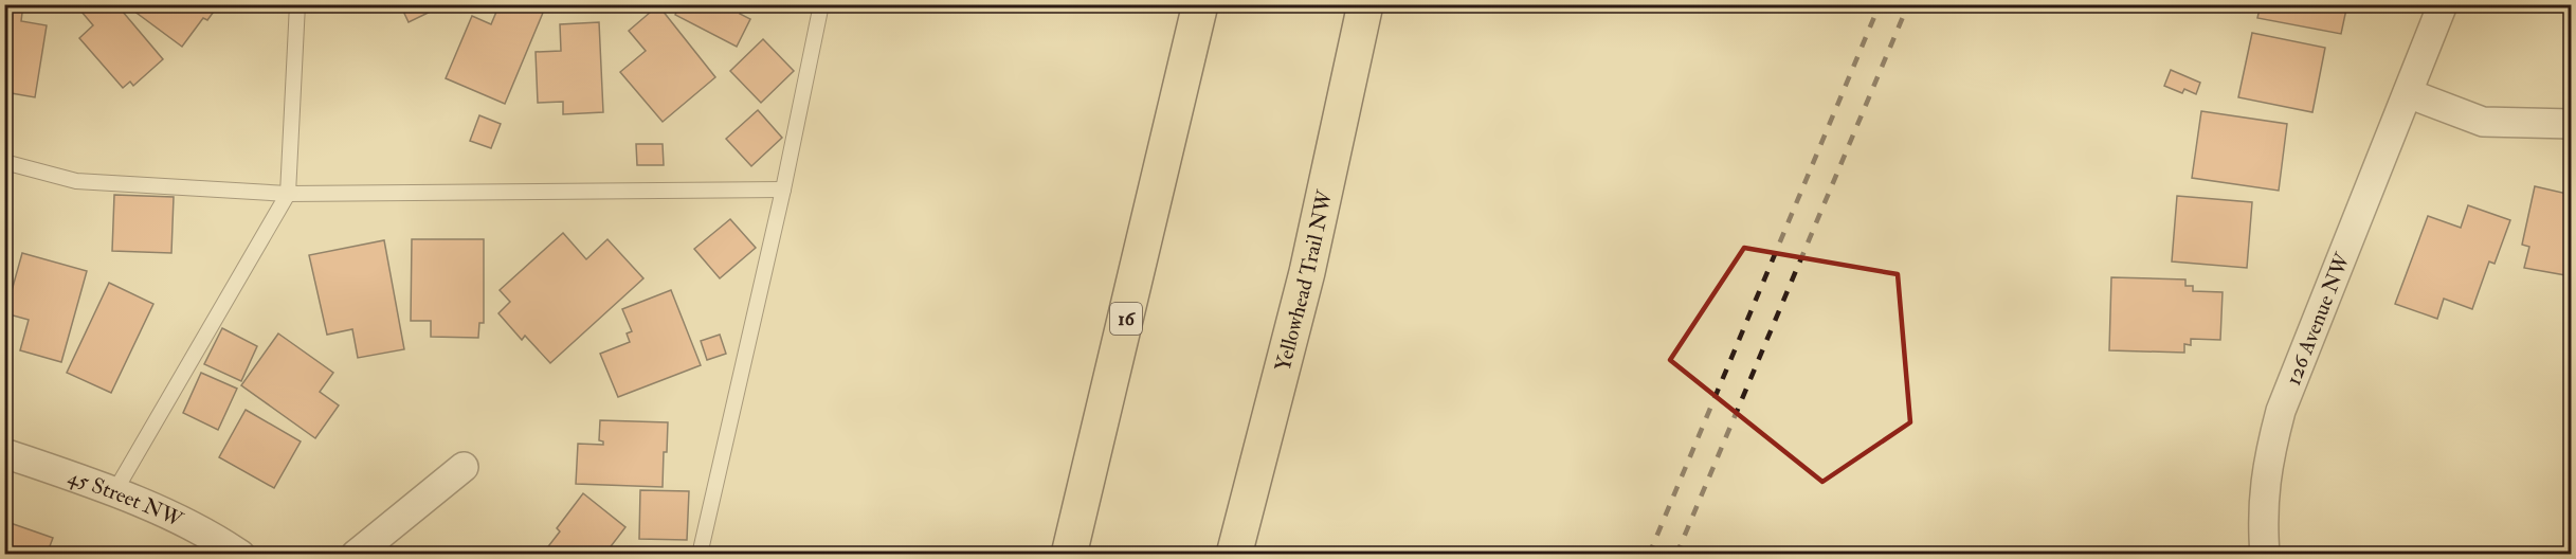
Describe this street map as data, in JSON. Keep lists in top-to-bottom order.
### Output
{
  "streets": {
    "highway": ["Yellowhead Trail NW", "16"],
    "street": ["126 Avenue NW", "45 Street NW"]
  }
}
